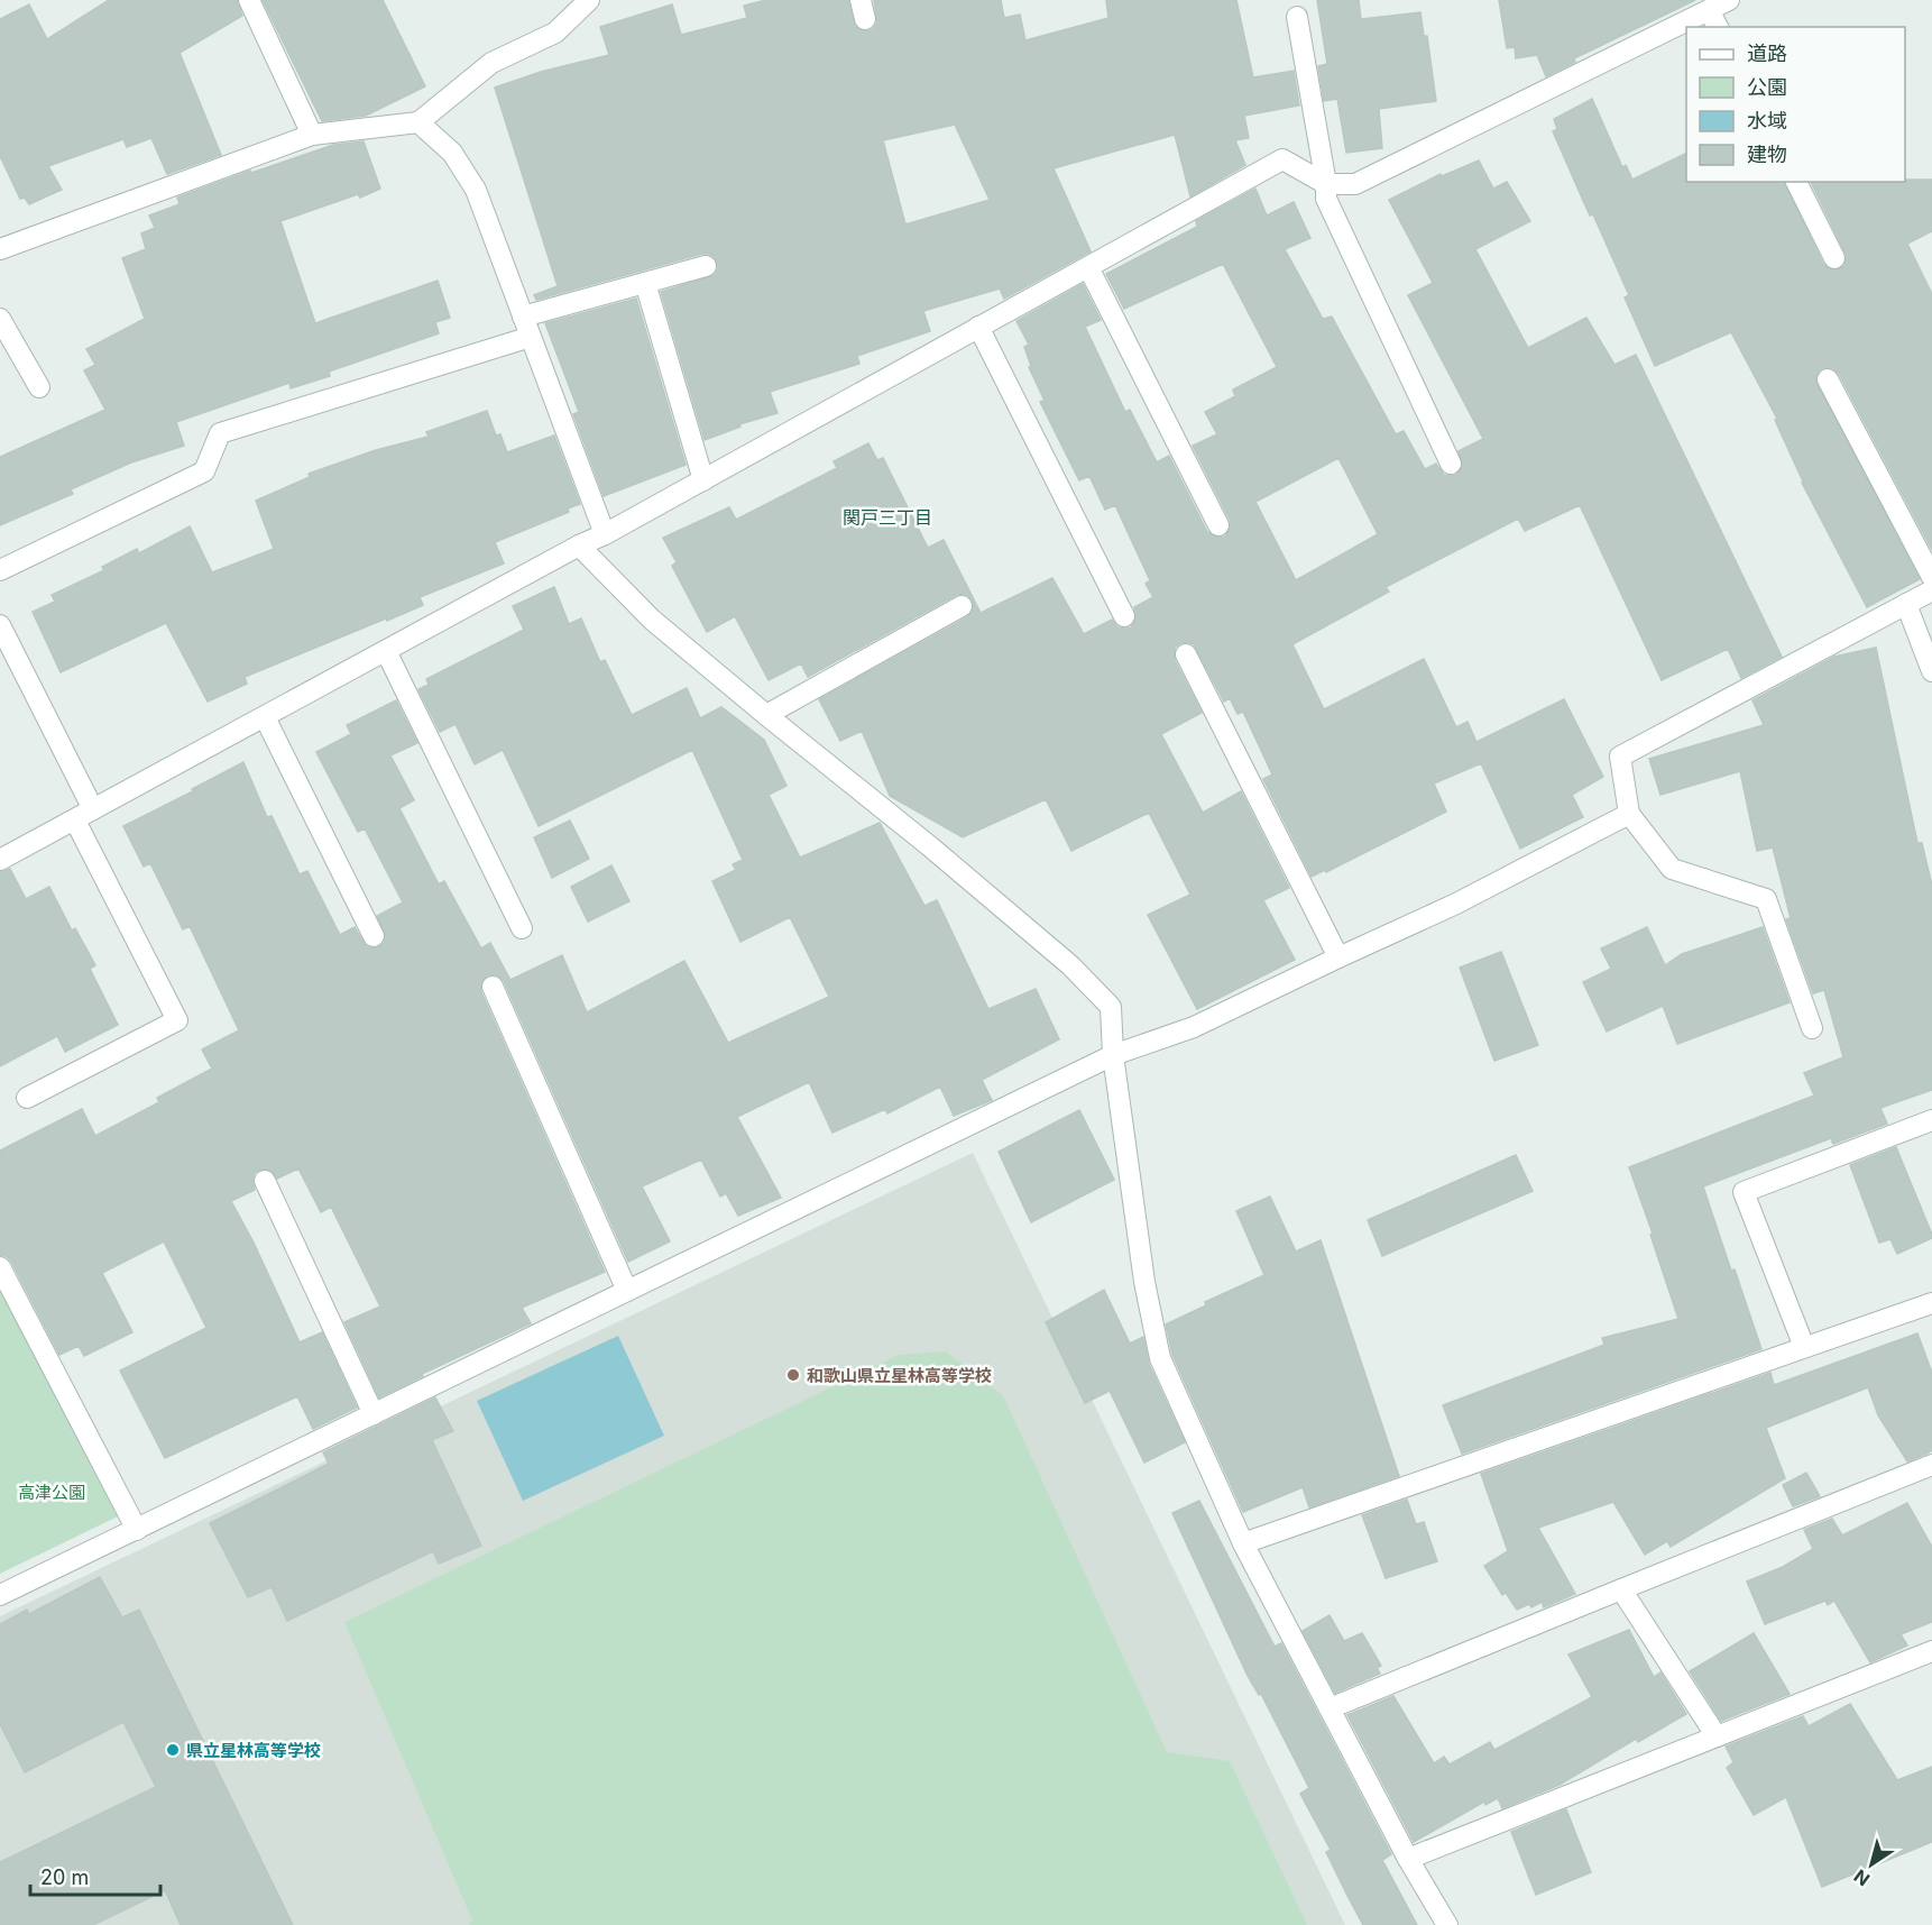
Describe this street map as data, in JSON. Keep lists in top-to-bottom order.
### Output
{
  "districts": ["関戸三丁目"],
  "parks": ["高津公園"],
  "places": ["和歌山県立星林高等学校", "県立星林高等学校"],
  "legend": [
    "道路",
    "公園",
    "水域",
    "建物"
  ],
  "scale_bar": "20 m",
  "north": "bottom left"
}
